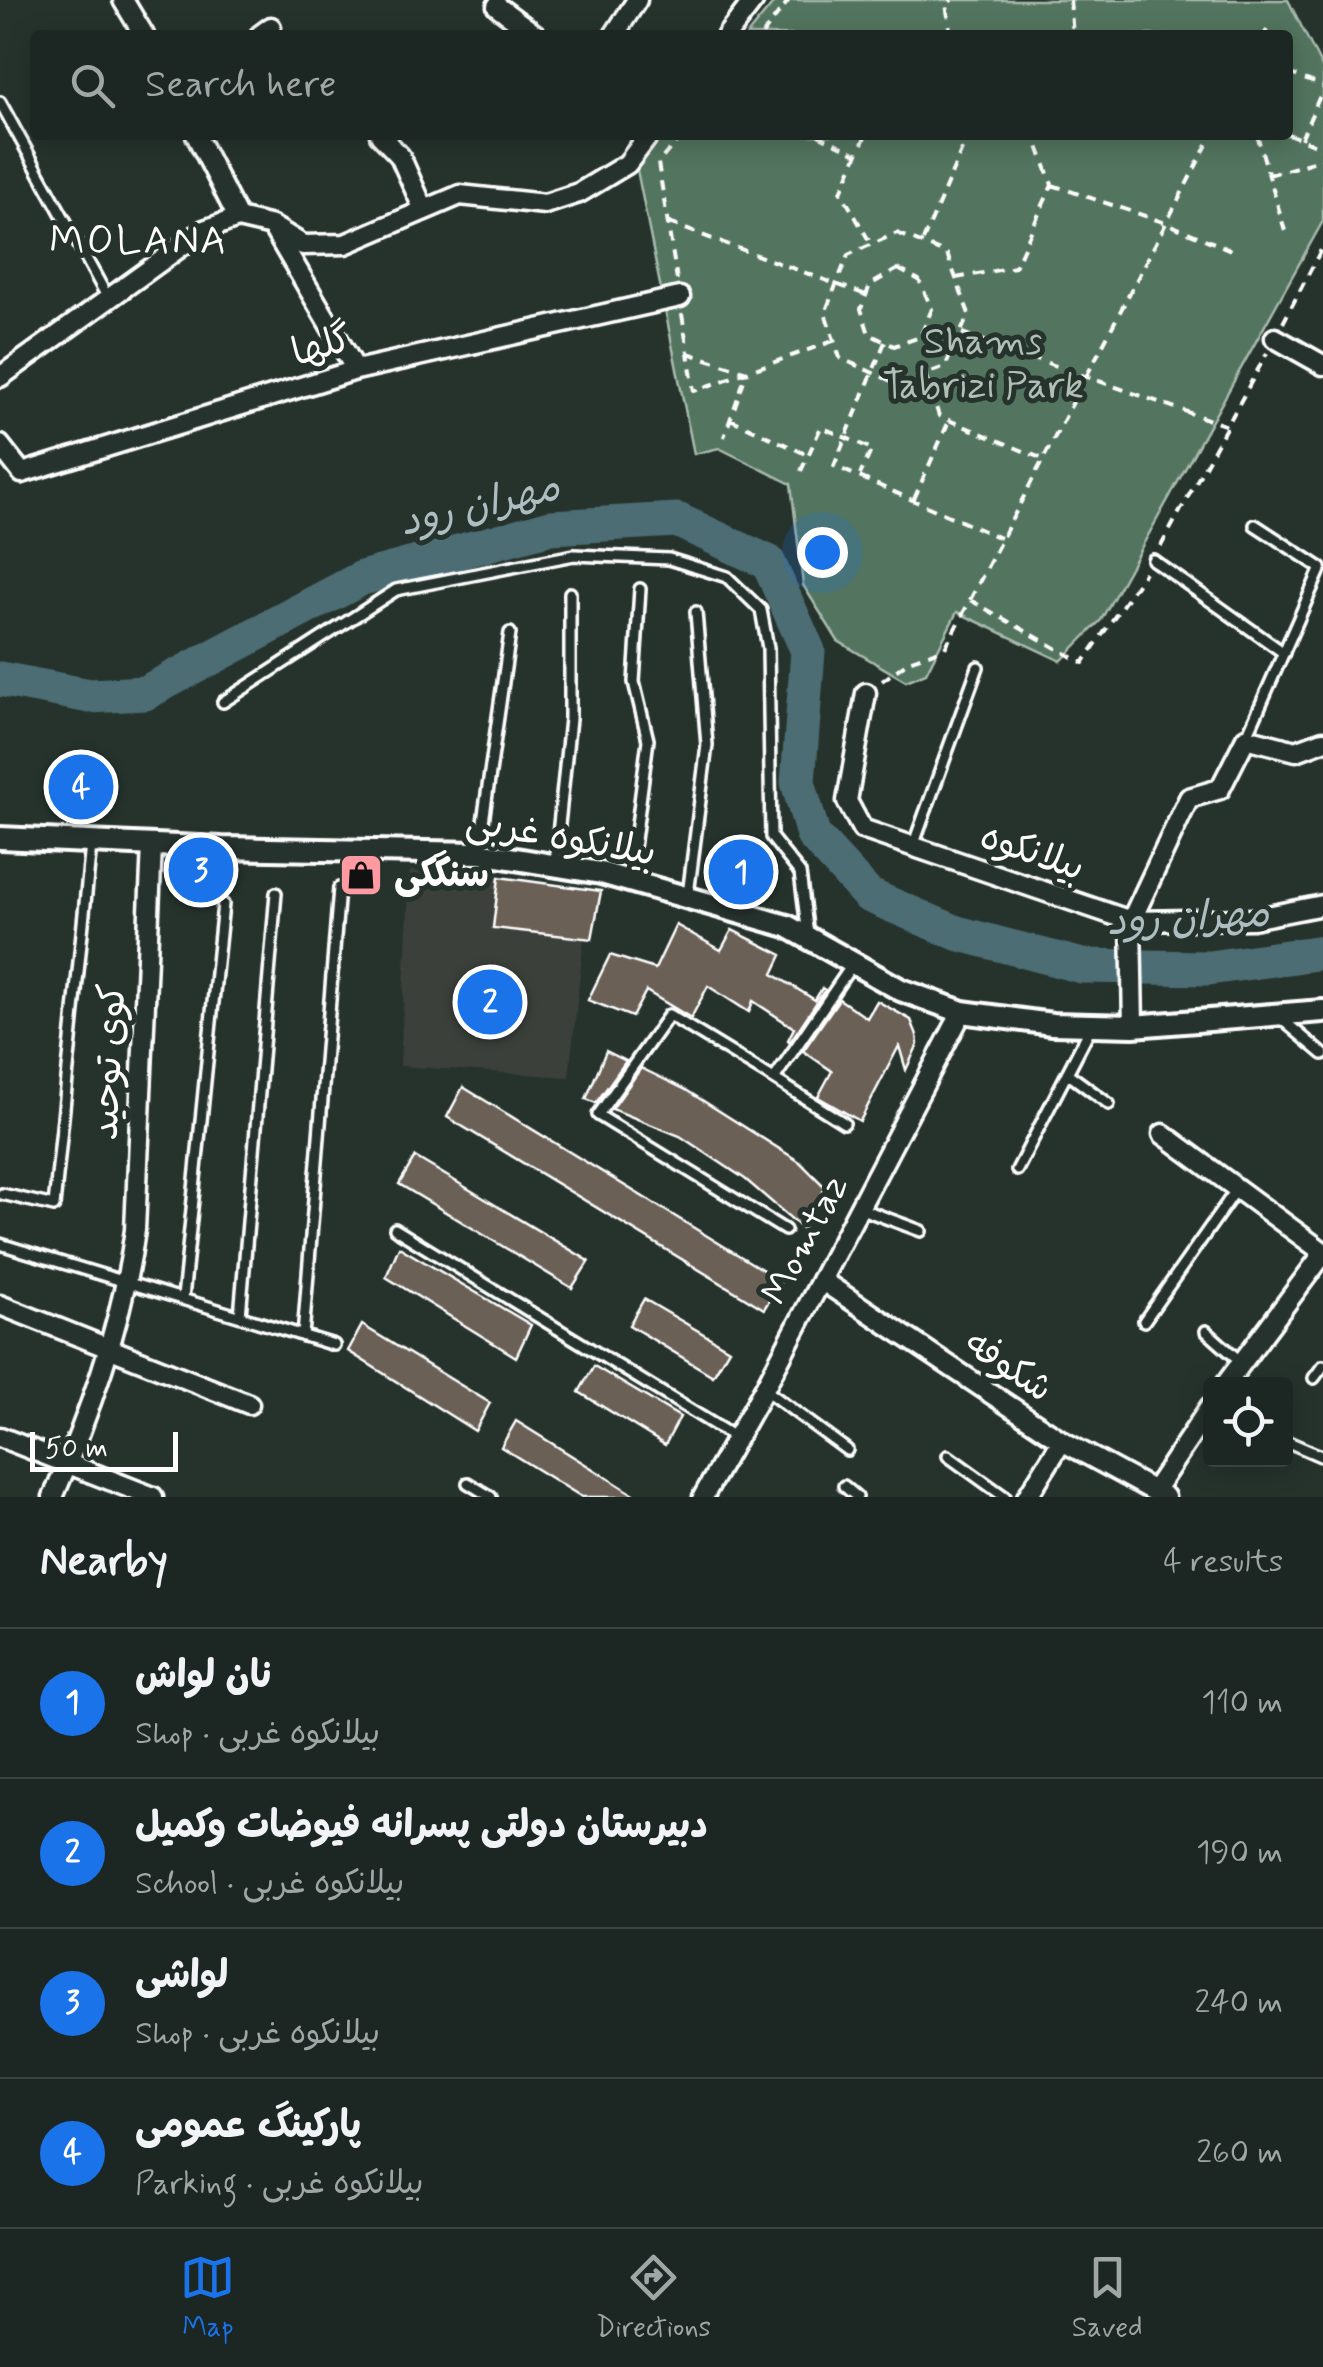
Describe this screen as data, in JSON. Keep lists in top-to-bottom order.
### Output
{
  "streets": {
    "street": [
      "گلها",
      "بیلانکوه غربی",
      "بیلانکوه",
      "کوی توحید",
      "Momtaz",
      "شکوفه"
    ]
  },
  "crossings": [
    ["بیلانکوه غربی", "کوی توحید"],
    ["بیلانکوه غربی", "Momtaz"],
    ["Momtaz", "شکوفه"]
  ],
  "districts": ["MOLANA"],
  "water": ["مهران رود"],
  "parks": ["Shams Tabrizi Park"],
  "places": {
    "shop": ["سنگکی"]
  },
  "scale_bar": "50 m",
  "page": {
    "search": "Search here",
    "pins": [
      "4",
      "3",
      "1",
      "2"
    ],
    "scale": "50 m",
    "heading": ["Nearby", "4 results"],
    "list": [
      {
        "mark": "1",
        "name": "نان لواش",
        "note": "Shop · بیلانکوه غربی",
        "value": "110 m"
      },
      {
        "mark": "2",
        "name": "دبیرستان دولتی پسرانه فیوضات وکمیل",
        "note": "School · بیلانکوه غربی",
        "value": "190 m"
      },
      {
        "mark": "3",
        "name": "لواشی",
        "note": "Shop · بیلانکوه غربی",
        "value": "240 m"
      },
      {
        "mark": "4",
        "name": "پارکینگ عمومی",
        "note": "Parking · بیلانکوه غربی",
        "value": "260 m"
      }
    ],
    "nav": ["Map", "Directions", "Saved"]
  }
}
